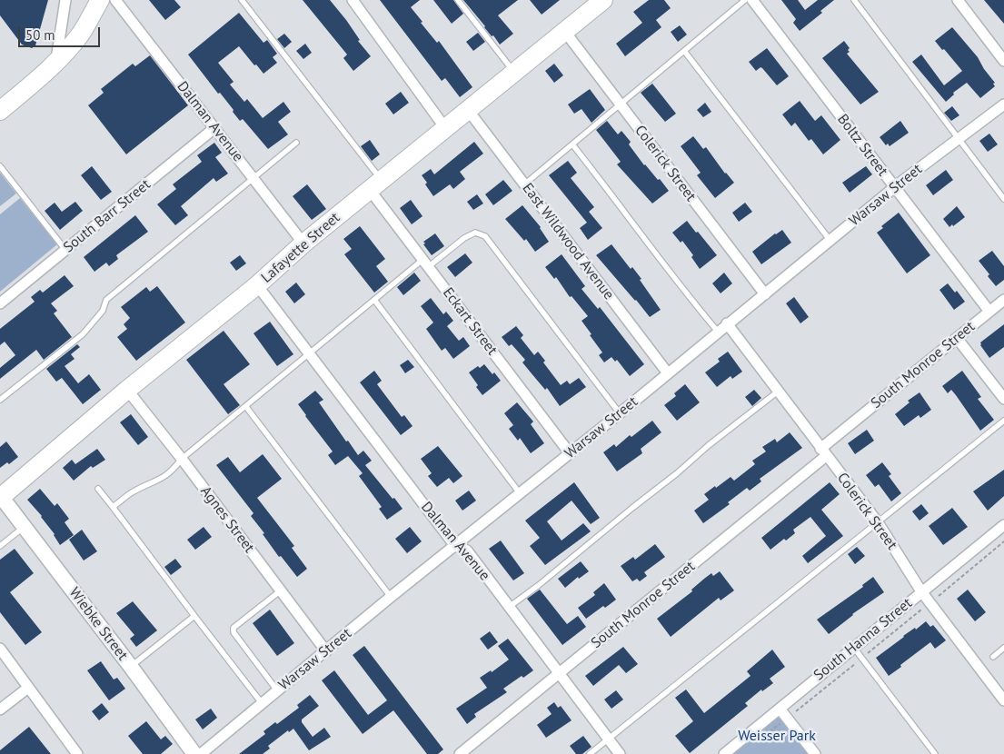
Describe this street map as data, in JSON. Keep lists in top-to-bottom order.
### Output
{
  "streets": {
    "highway": ["Lafayette Street"],
    "street": [
      "Dalman Avenue",
      "Boltz Street",
      "Colerick Street",
      "Warsaw Street",
      "South Barr Street",
      "East Wildwood Avenue",
      "Eckart Street",
      "South Monroe Street",
      "Agnes Street",
      "Wiebke Street",
      "South Hanna Street"
    ]
  },
  "crossings": [
    ["Dalman Avenue", "Warsaw Street"],
    ["Dalman Avenue", "South Barr Street"],
    ["Dalman Avenue", "Lafayette Street"],
    ["Dalman Avenue", "South Monroe Street"],
    ["Boltz Street", "Warsaw Street"],
    ["Boltz Street", "South Monroe Street"],
    ["Colerick Street", "Warsaw Street"],
    ["Colerick Street", "Lafayette Street"],
    ["Colerick Street", "South Monroe Street"],
    ["Colerick Street", "South Hanna Street"],
    ["Warsaw Street", "East Wildwood Avenue"],
    ["Warsaw Street", "Eckart Street"],
    ["Warsaw Street", "Agnes Street"],
    ["East Wildwood Avenue", "Lafayette Street"],
    ["Lafayette Street", "Eckart Street"],
    ["Lafayette Street", "Agnes Street"],
    ["Lafayette Street", "Wiebke Street"]
  ],
  "parks": ["Weisser Park"],
  "scale_bar": "50 m"
}
